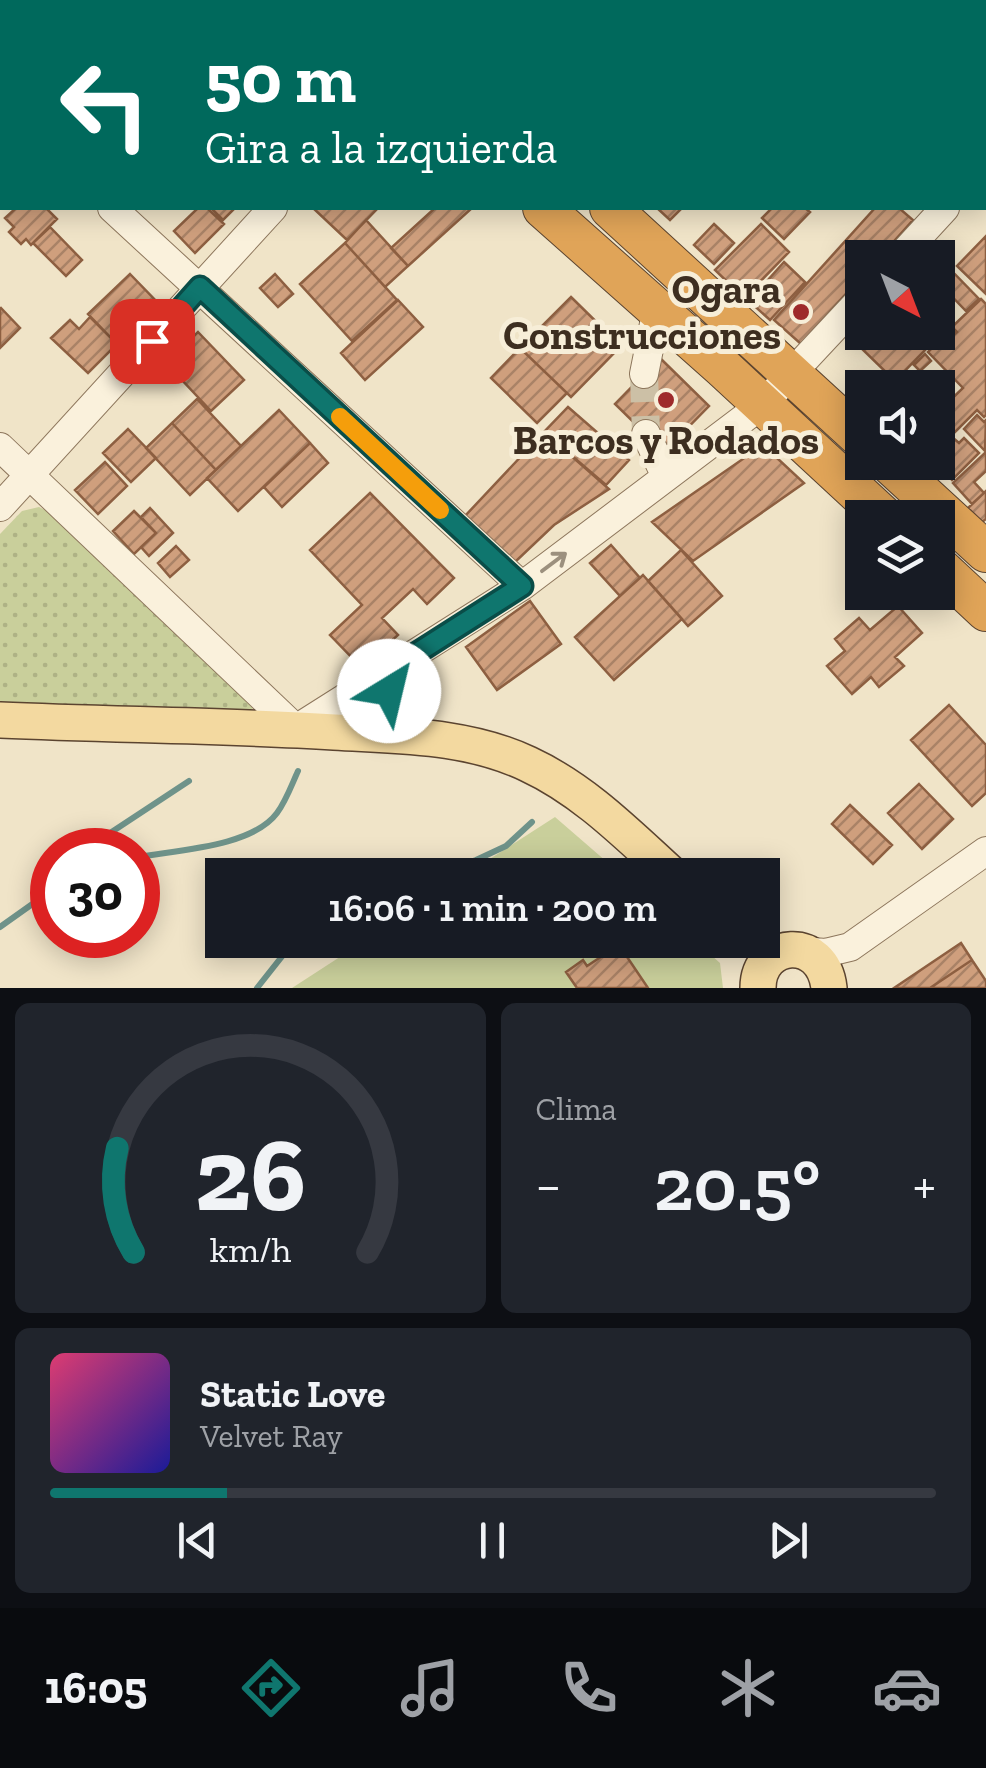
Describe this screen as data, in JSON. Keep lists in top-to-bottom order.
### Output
{
  "places": ["Ogara Construcciones", "Barcos y Rodados"],
  "north": "bottom right",
  "page": {
    "turn": ["50 m", "Gira a la izquierda"],
    "limit": "30",
    "trip": "16:06 · 1 min · 200 m",
    "tile": "Clima",
    "heat": ["−", "20.5°", "+"],
    "song": ["Static Love", "Velvet Ray"],
    "tabs": "16:05",
    "gauge": ["26", "km/h"]
  }
}
